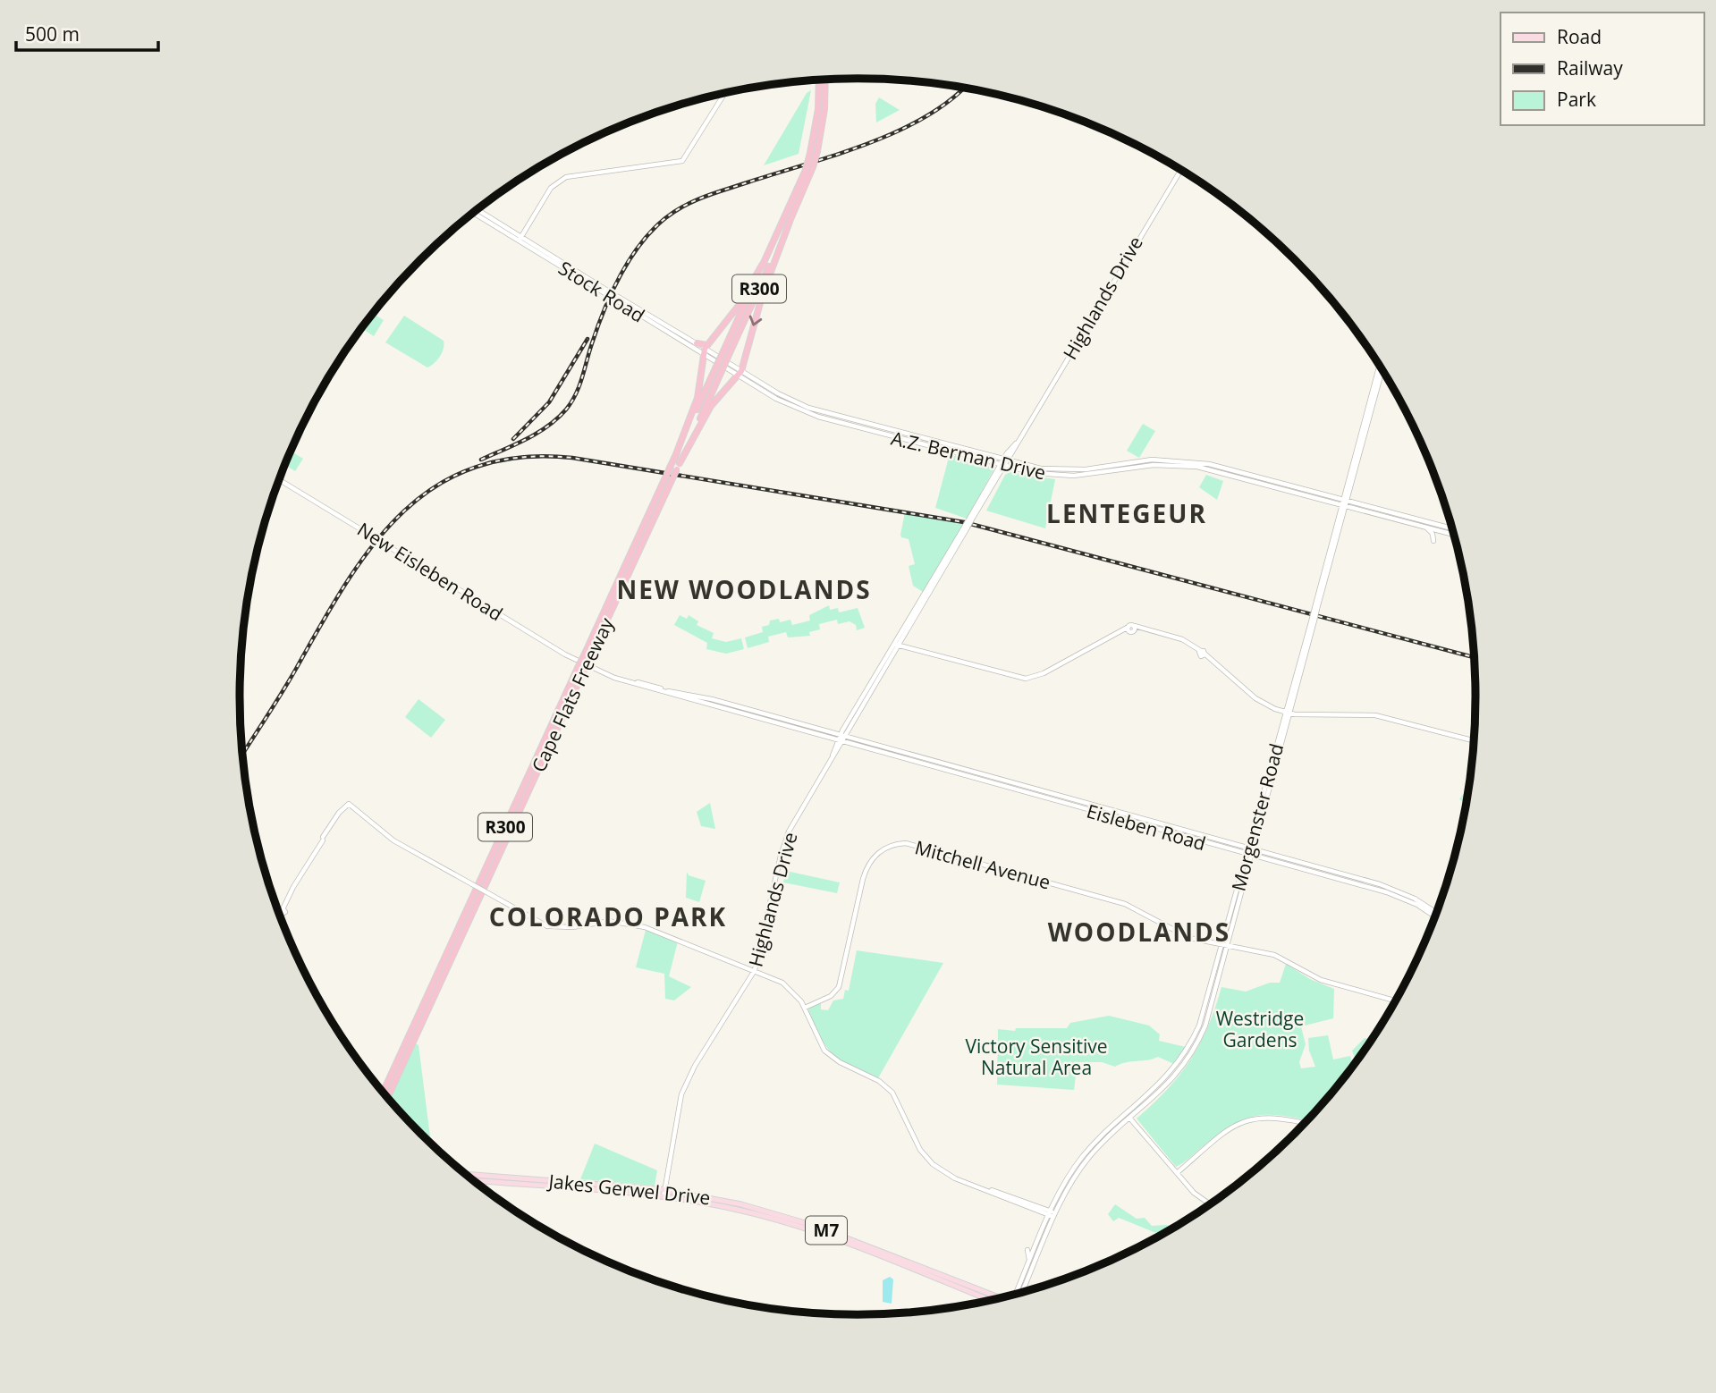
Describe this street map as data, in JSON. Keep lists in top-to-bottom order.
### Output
{
  "streets": {
    "highway": ["R300", "Cape Flats Freeway"],
    "main road": [
      "Stock Road",
      "Highlands Drive",
      "A.Z. Berman Drive",
      "New Eisleben Road",
      "Morgenster Road",
      "Eisleben Road",
      "Mitchell Avenue",
      "Jakes Gerwel Drive",
      "M7"
    ]
  },
  "crossings": [
    ["Stock Road", "A.Z. Berman Drive"],
    ["Stock Road", "Cape Flats Freeway"],
    ["Highlands Drive", "A.Z. Berman Drive"],
    ["Highlands Drive", "New Eisleben Road"],
    ["Highlands Drive", "Eisleben Road"],
    ["Highlands Drive", "Jakes Gerwel Drive"],
    ["A.Z. Berman Drive", "Morgenster Road"],
    ["New Eisleben Road", "Cape Flats Freeway"],
    ["New Eisleben Road", "Eisleben Road"],
    ["Morgenster Road", "Eisleben Road"],
    ["Morgenster Road", "Mitchell Avenue"]
  ],
  "districts": [
    "LENTEGEUR",
    "NEW WOODLANDS",
    "COLORADO PARK",
    "WOODLANDS"
  ],
  "parks": ["Westridge Gardens", "Victory Sensitive Natural Area"],
  "legend": ["Road", "Railway", "Park"],
  "scale_bar": "500 m"
}
